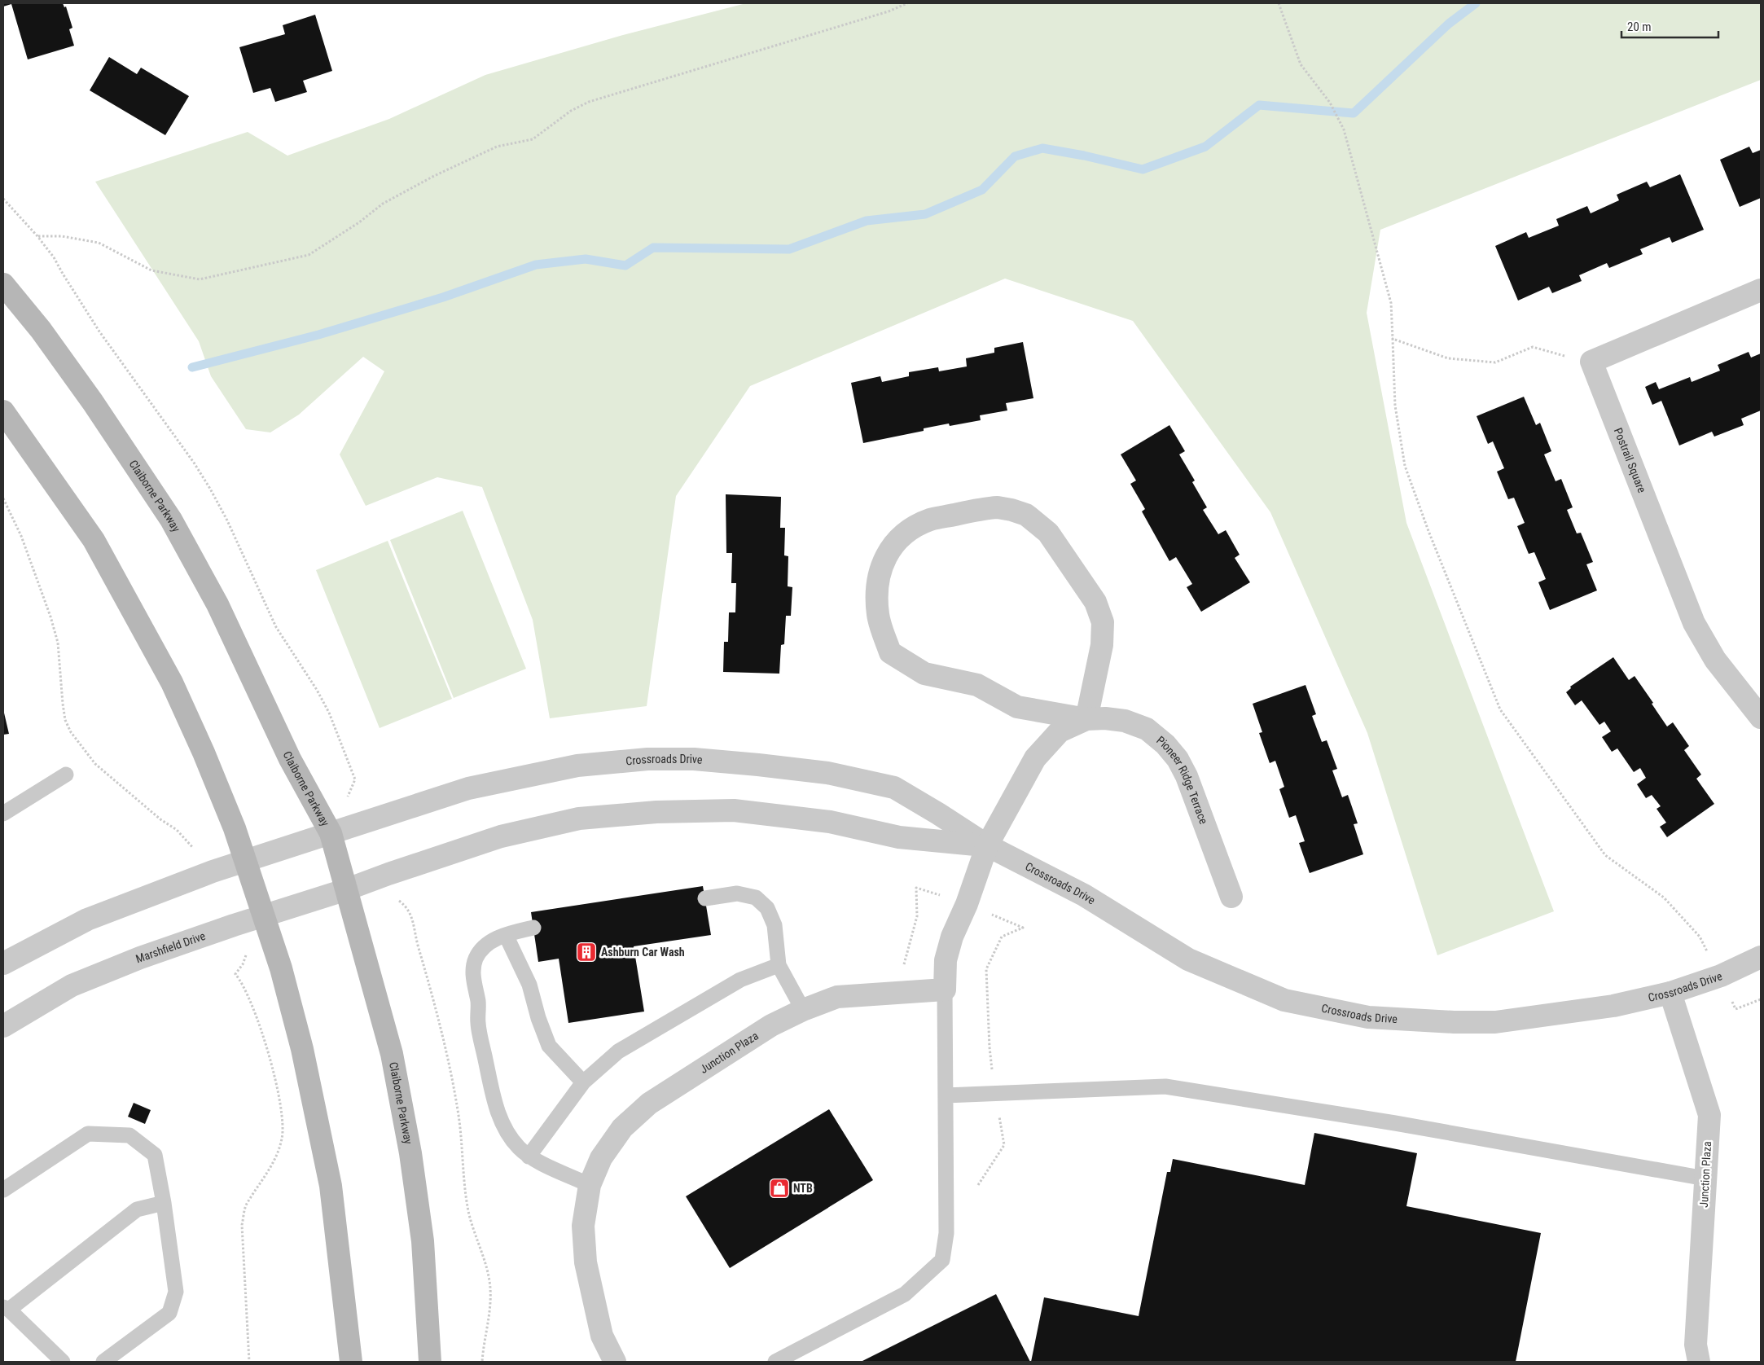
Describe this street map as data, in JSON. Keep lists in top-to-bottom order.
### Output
{
  "streets": {
    "main road": ["Claiborne Parkway"],
    "street": [
      "Postrail Square",
      "Crossroads Drive",
      "Pioneer Ridge Terrace",
      "Marshfield Drive",
      "Junction Plaza"
    ]
  },
  "crossings": [
    ["Claiborne Parkway", "Crossroads Drive"],
    ["Claiborne Parkway", "Marshfield Drive"],
    ["Crossroads Drive", "Pioneer Ridge Terrace"],
    ["Crossroads Drive", "Marshfield Drive"],
    ["Crossroads Drive", "Junction Plaza"]
  ],
  "places": {
    "building": ["Ashburn Car Wash"],
    "shop": ["NTB"]
  },
  "scale_bar": "20 m"
}
